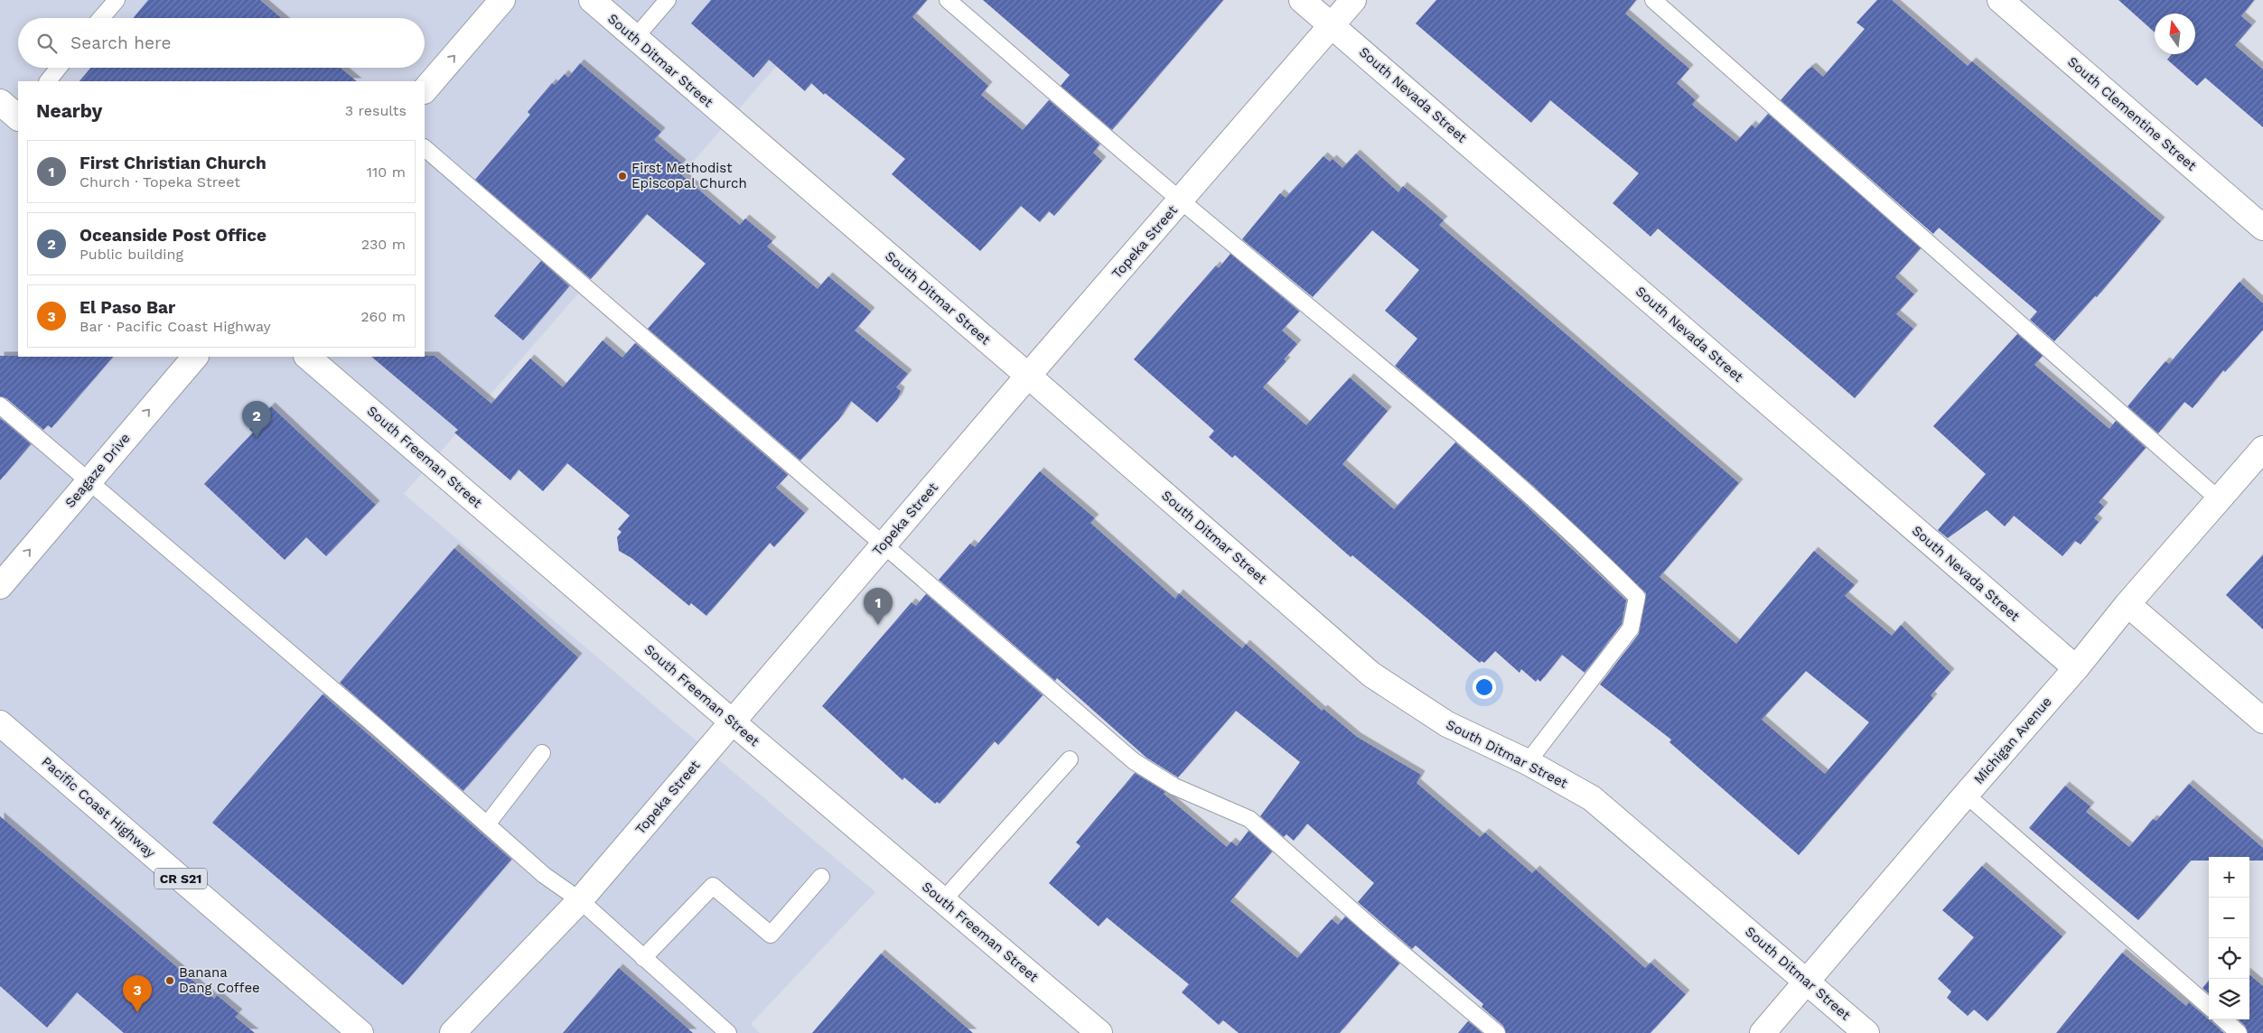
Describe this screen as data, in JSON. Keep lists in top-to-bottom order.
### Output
{
  "streets": {
    "street": [
      "South Ditmar Street",
      "South Nevada Street",
      "South Clementine Street",
      "Topeka Street",
      "South Freeman Street",
      "Seagaze Drive",
      "Michigan Avenue",
      "Pacific Coast Highway",
      "CR S21"
    ]
  },
  "crossings": [
    ["South Ditmar Street", "Topeka Street"],
    ["South Ditmar Street", "Michigan Avenue"],
    ["South Nevada Street", "Topeka Street"],
    ["South Nevada Street", "Michigan Avenue"],
    ["Topeka Street", "South Freeman Street"]
  ],
  "one_way": ["Seagaze Drive"],
  "places": ["First Methodist Episcopal Church", "Banana Dang Coffee"],
  "north": "top",
  "page": {
    "search": "Search here",
    "heading": ["Nearby", "3 results"],
    "list": [
      {
        "mark": "1",
        "name": "First Christian Church",
        "note": "Church · Topeka Street",
        "value": "110 m"
      },
      {
        "mark": "2",
        "name": "Oceanside Post Office",
        "note": "Public building",
        "value": "230 m"
      },
      {
        "mark": "3",
        "name": "El Paso Bar",
        "note": "Bar · Pacific Coast Highway",
        "value": "260 m"
      }
    ],
    "pins": ["2", "1", "3"],
    "map_buttons": ["+", "−"]
  }
}
